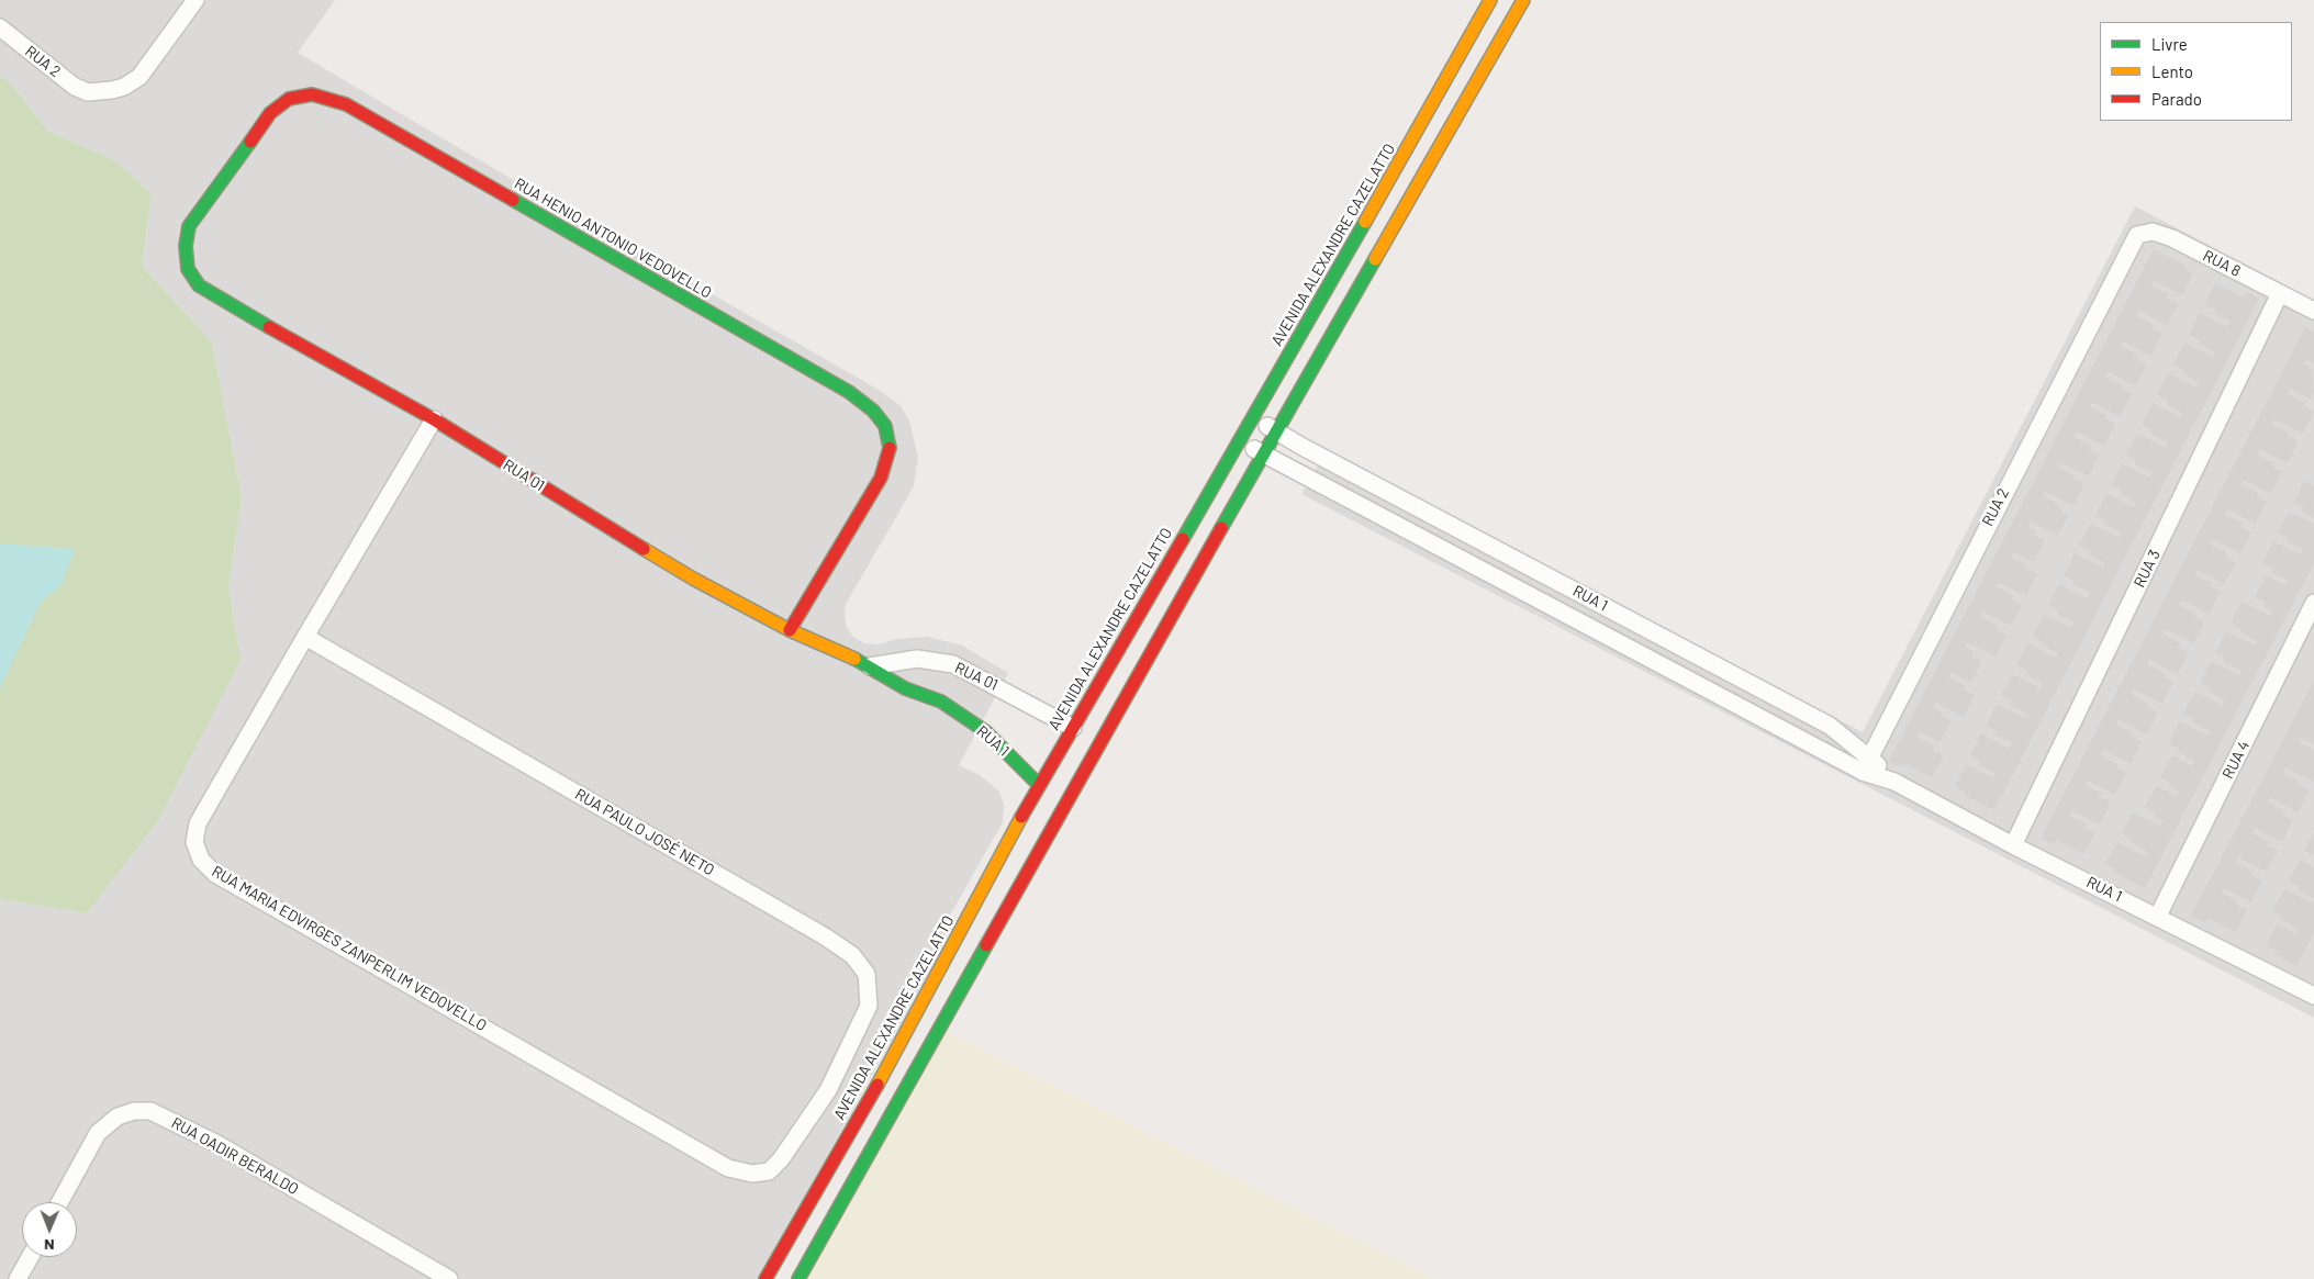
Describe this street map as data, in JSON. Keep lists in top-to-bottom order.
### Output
{
  "streets": {
    "main road": [
      "RUA HENIO ANTONIO VEDOVELLO",
      "AVENIDA ALEXANDRE CAZELATTO",
      "RUA 01",
      "RUA 1"
    ],
    "street": [
      "RUA 2",
      "RUA 8",
      "RUA 3",
      "RUA 4",
      "RUA PAULO JOSÉ NETO",
      "RUA MARIA EDVIRGES ZANPERLIM VEDOVELLO",
      "RUA OADIR BERALDO"
    ]
  },
  "crossings": [
    ["RUA 2", "RUA 8"],
    ["RUA 2", "RUA 1"],
    ["RUA HENIO ANTONIO VEDOVELLO", "RUA 01"],
    ["AVENIDA ALEXANDRE CAZELATTO", "RUA 01"],
    ["AVENIDA ALEXANDRE CAZELATTO", "RUA 1"],
    ["RUA 8", "RUA 3"],
    ["RUA 01", "RUA 1"],
    ["RUA 01", "RUA MARIA EDVIRGES ZANPERLIM VEDOVELLO"],
    ["RUA 3", "RUA 1"],
    ["RUA 1", "RUA 4"],
    ["RUA PAULO JOSÉ NETO", "RUA MARIA EDVIRGES ZANPERLIM VEDOVELLO"]
  ],
  "legend": ["Livre", "Lento", "Parado"],
  "north": "bottom"
}
